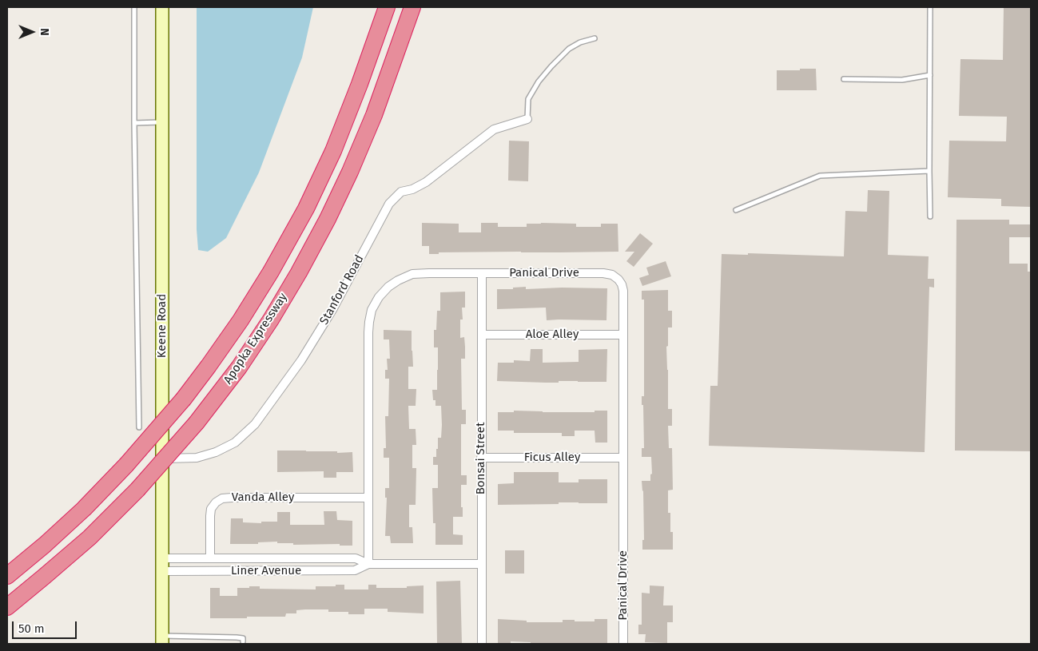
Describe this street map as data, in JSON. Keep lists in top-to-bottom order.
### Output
{
  "streets": {
    "highway": ["Apopka Expressway"],
    "main road": ["Keene Road"],
    "street": [
      "Panical Drive",
      "Stanford Road",
      "Aloe Alley",
      "Ficus Alley",
      "Bonsai Street",
      "Vanda Alley",
      "Liner Avenue"
    ]
  },
  "crossings": [
    ["Panical Drive", "Aloe Alley"],
    ["Panical Drive", "Ficus Alley"],
    ["Panical Drive", "Bonsai Street"],
    ["Panical Drive", "Vanda Alley"],
    ["Panical Drive", "Liner Avenue"],
    ["Stanford Road", "Keene Road"],
    ["Keene Road", "Liner Avenue"],
    ["Aloe Alley", "Bonsai Street"],
    ["Ficus Alley", "Bonsai Street"],
    ["Bonsai Street", "Liner Avenue"],
    ["Vanda Alley", "Liner Avenue"]
  ],
  "scale_bar": "50 m",
  "north": "right"
}
